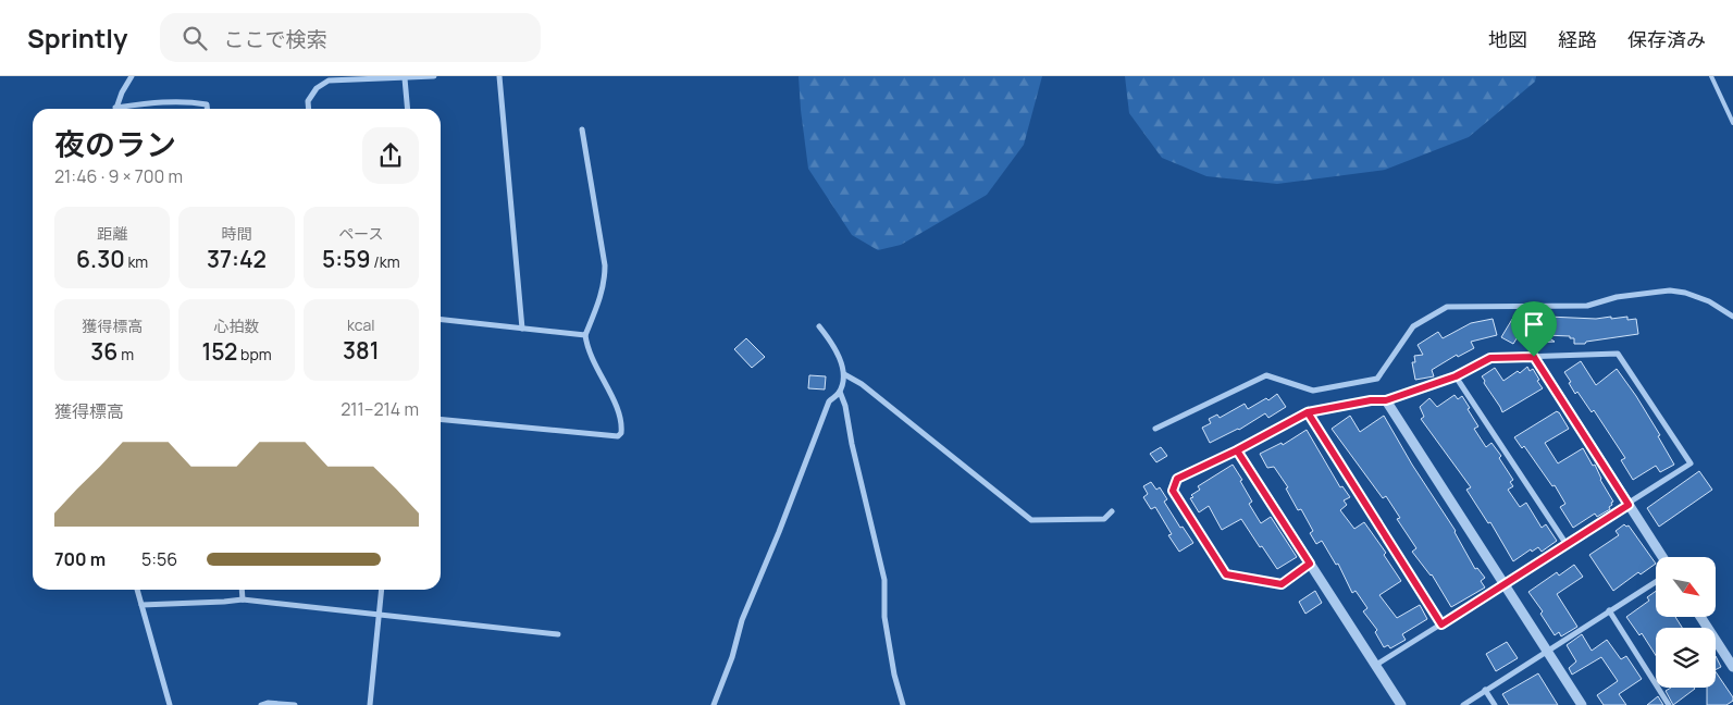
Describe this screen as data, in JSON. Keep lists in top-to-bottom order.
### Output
{
  "north": "bottom right",
  "page": {
    "header": "Sprintly",
    "search": "ここで検索",
    "nav": ["地図", "経路", "保存済み"],
    "heading": ["夜のラン", "21:46 · 9 × 700 m"],
    "stats": [
      ["距離", "6.30 km"],
      ["時間", "37:42"],
      ["ペース", "5:59 /km"],
      ["獲得標高", "36 m"],
      ["心拍数", "152 bpm"],
      ["kcal", "381"]
    ],
    "chart": ["獲得標高", "211–214 m"],
    "list": [
      {
        "name": "700 m",
        "note": "5:56"
      }
    ]
  }
}
